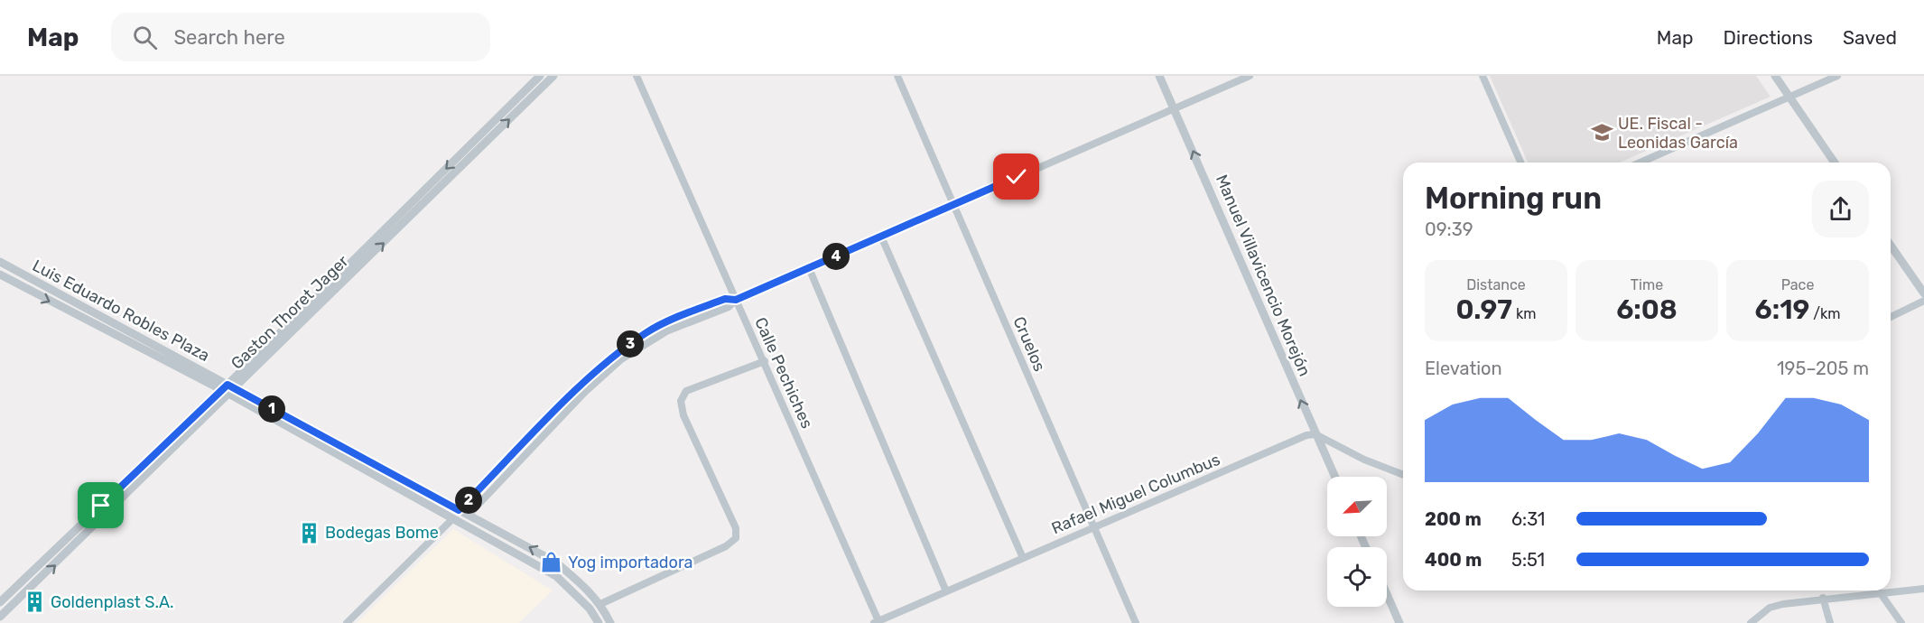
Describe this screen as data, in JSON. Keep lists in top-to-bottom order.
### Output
{
  "streets": {
    "street": [
      "Manuel Villavicencio Morejón",
      "Luis Eduardo Robles Plaza",
      "Gaston Thoret Jager",
      "Cruelos",
      "Calle Pechiches",
      "Rafael Miguel Columbus"
    ]
  },
  "crossings": [
    ["Manuel Villavicencio Morejón", "Rafael Miguel Columbus"],
    ["Luis Eduardo Robles Plaza", "Gaston Thoret Jager"],
    ["Cruelos", "Rafael Miguel Columbus"],
    ["Calle Pechiches", "Rafael Miguel Columbus"]
  ],
  "one_way": ["Manuel Villavicencio Morejón"],
  "places": {
    "school or university": ["UE. Fiscal - Leonidas García"],
    "building": ["Bodegas Bome", "Goldenplast S.A."],
    "shop": ["Yog importadora"]
  },
  "north": "bottom left",
  "page": {
    "header": "Map",
    "search": "Search here",
    "nav": ["Map", "Directions", "Saved"],
    "heading": ["Morning run", "09:39"],
    "pins": [
      "4",
      "3",
      "1",
      "2"
    ],
    "stats": [
      ["Distance", "0.97 km"],
      ["Time", "6:08"],
      ["Pace", "6:19 /km"]
    ],
    "chart": ["Elevation", "195–205 m"],
    "list": [
      {
        "name": "200 m",
        "note": "6:31"
      },
      {
        "name": "400 m",
        "note": "5:51"
      }
    ]
  }
}
